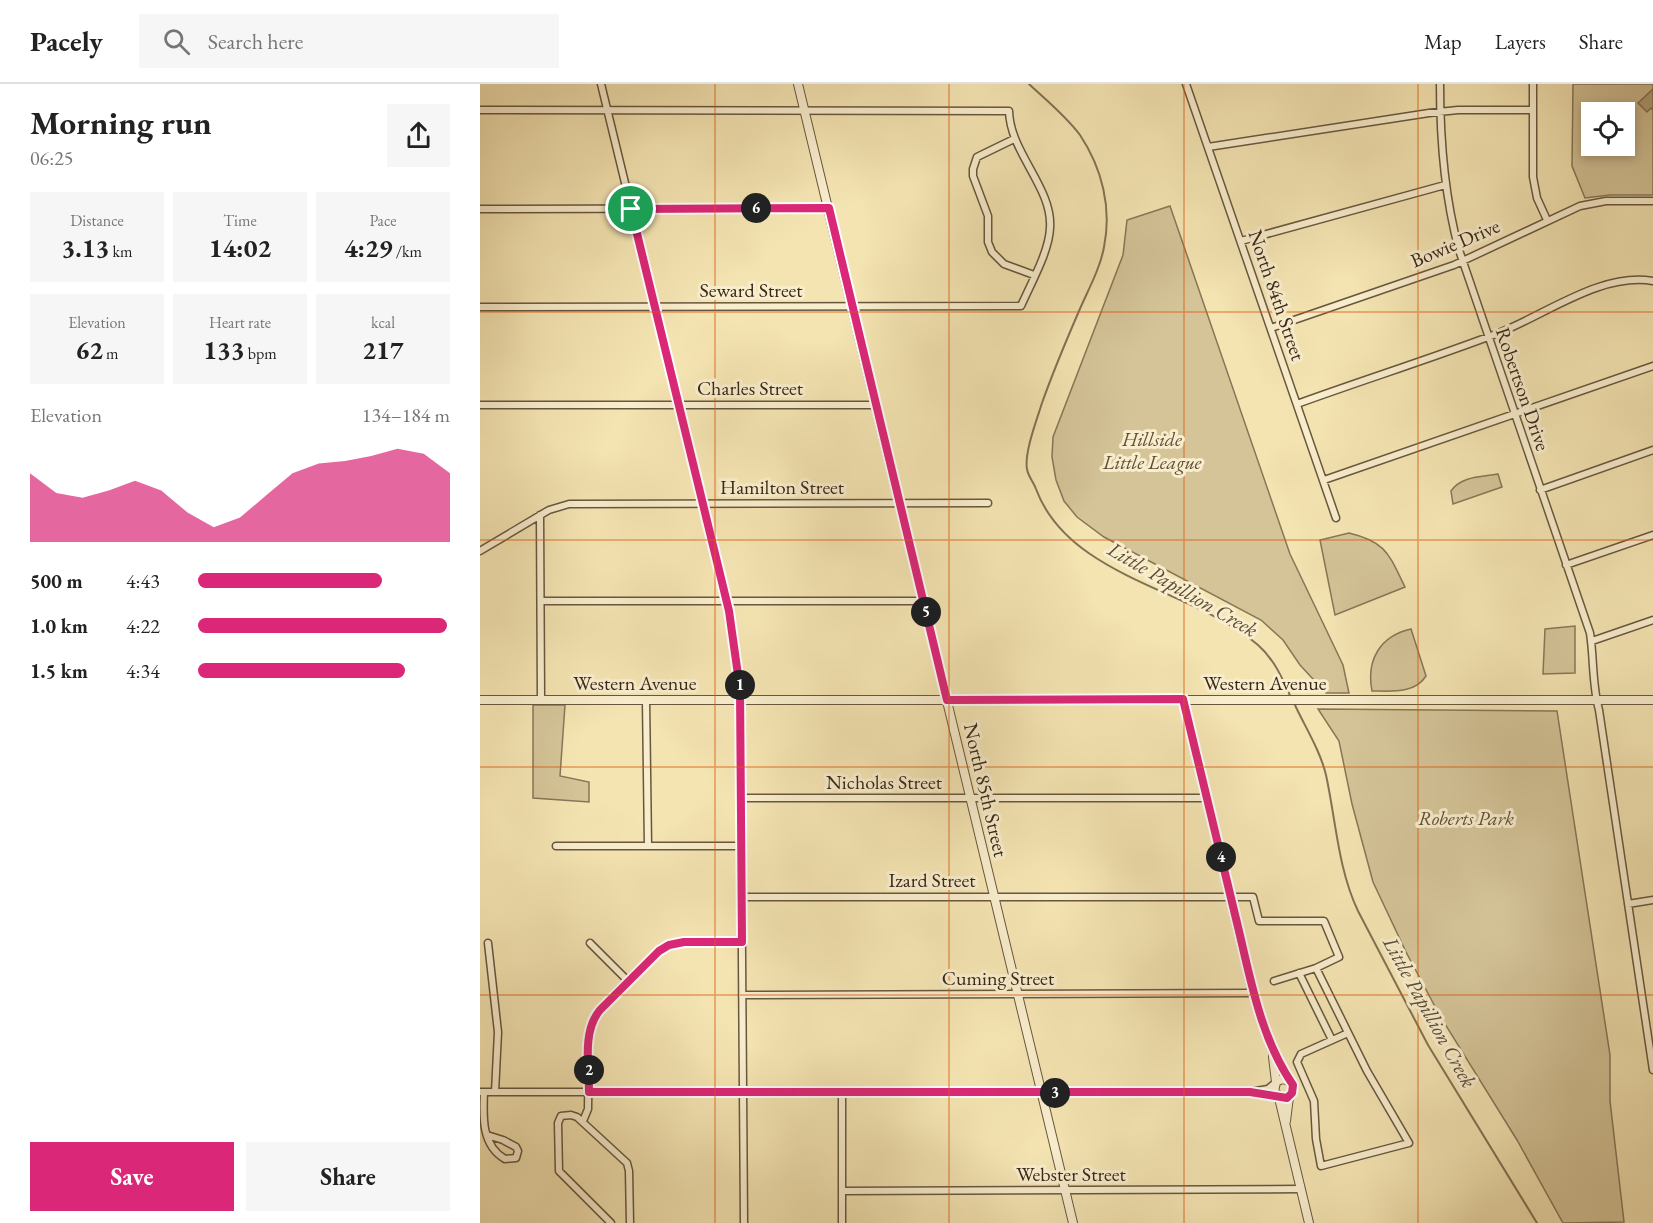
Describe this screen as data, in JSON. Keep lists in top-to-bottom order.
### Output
{
  "streets": {
    "street": [
      "Bowie Drive",
      "Seward Street",
      "North 84th Street",
      "Charles Street",
      "Robertson Drive",
      "Hamilton Street",
      "Western Avenue",
      "Nicholas Street",
      "North 85th Street",
      "Izard Street",
      "Cuming Street",
      "Webster Street"
    ]
  },
  "crossings": [
    ["Bowie Drive", "North 84th Street"],
    ["Bowie Drive", "Robertson Drive"],
    ["Seward Street", "North 85th Street"],
    ["Charles Street", "North 85th Street"],
    ["Robertson Drive", "Western Avenue"],
    ["Hamilton Street", "North 85th Street"],
    ["Western Avenue", "North 85th Street"],
    ["Nicholas Street", "North 85th Street"],
    ["North 85th Street", "Izard Street"],
    ["North 85th Street", "Cuming Street"],
    ["North 85th Street", "Webster Street"]
  ],
  "water": ["Little Papillion Creek"],
  "parks": ["Hillside Little League", "Roberts Park"],
  "page": {
    "header": "Pacely",
    "search": "Search here",
    "nav": ["Map", "Layers", "Share"],
    "heading": ["Morning run", "06:25"],
    "stats": [
      ["Distance", "3.13 km"],
      ["Time", "14:02"],
      ["Pace", "4:29 /km"],
      ["Elevation", "62 m"],
      ["Heart rate", "133 bpm"],
      ["kcal", "217"]
    ],
    "pins": [
      "6",
      "5",
      "1",
      "4",
      "2",
      "3"
    ],
    "chart": ["Elevation", "134–184 m"],
    "list": [
      {
        "name": "500 m",
        "note": "4:43"
      },
      {
        "name": "1.0 km",
        "note": "4:22"
      },
      {
        "name": "1.5 km",
        "note": "4:34"
      }
    ],
    "buttons": ["Save", "Share"]
  }
}
